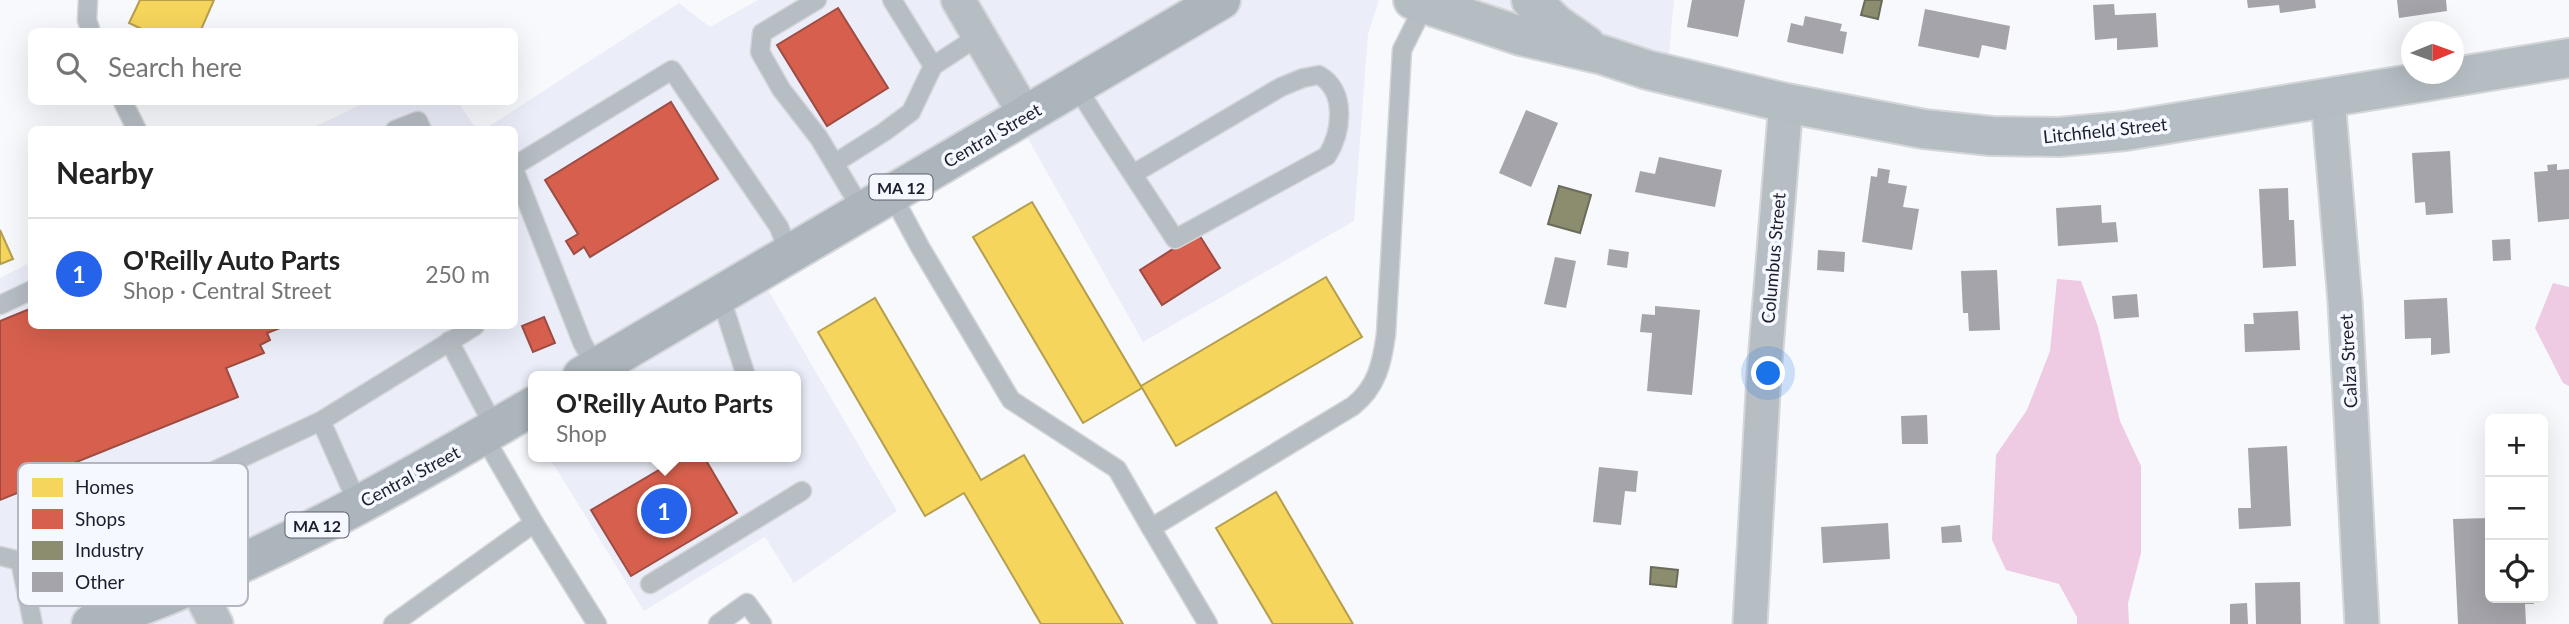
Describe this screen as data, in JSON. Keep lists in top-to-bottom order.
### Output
{
  "streets": {
    "main road": ["Litchfield Street", "Central Street", "MA 12"],
    "street": ["Columbus Street", "Calza Street"]
  },
  "crossings": [
    ["Litchfield Street", "Columbus Street"],
    ["Litchfield Street", "Calza Street"]
  ],
  "legend": [
    "Homes",
    "Shops",
    "Industry",
    "Other"
  ],
  "north": "right",
  "page": {
    "search": "Search here",
    "heading": "Nearby",
    "list": [
      {
        "mark": "1",
        "name": "O'Reilly Auto Parts",
        "note": "Shop · Central Street",
        "value": "250 m"
      }
    ],
    "popup": ["O'Reilly Auto Parts", "Shop"],
    "map_buttons": ["+", "−"],
    "pins": "1"
  }
}
